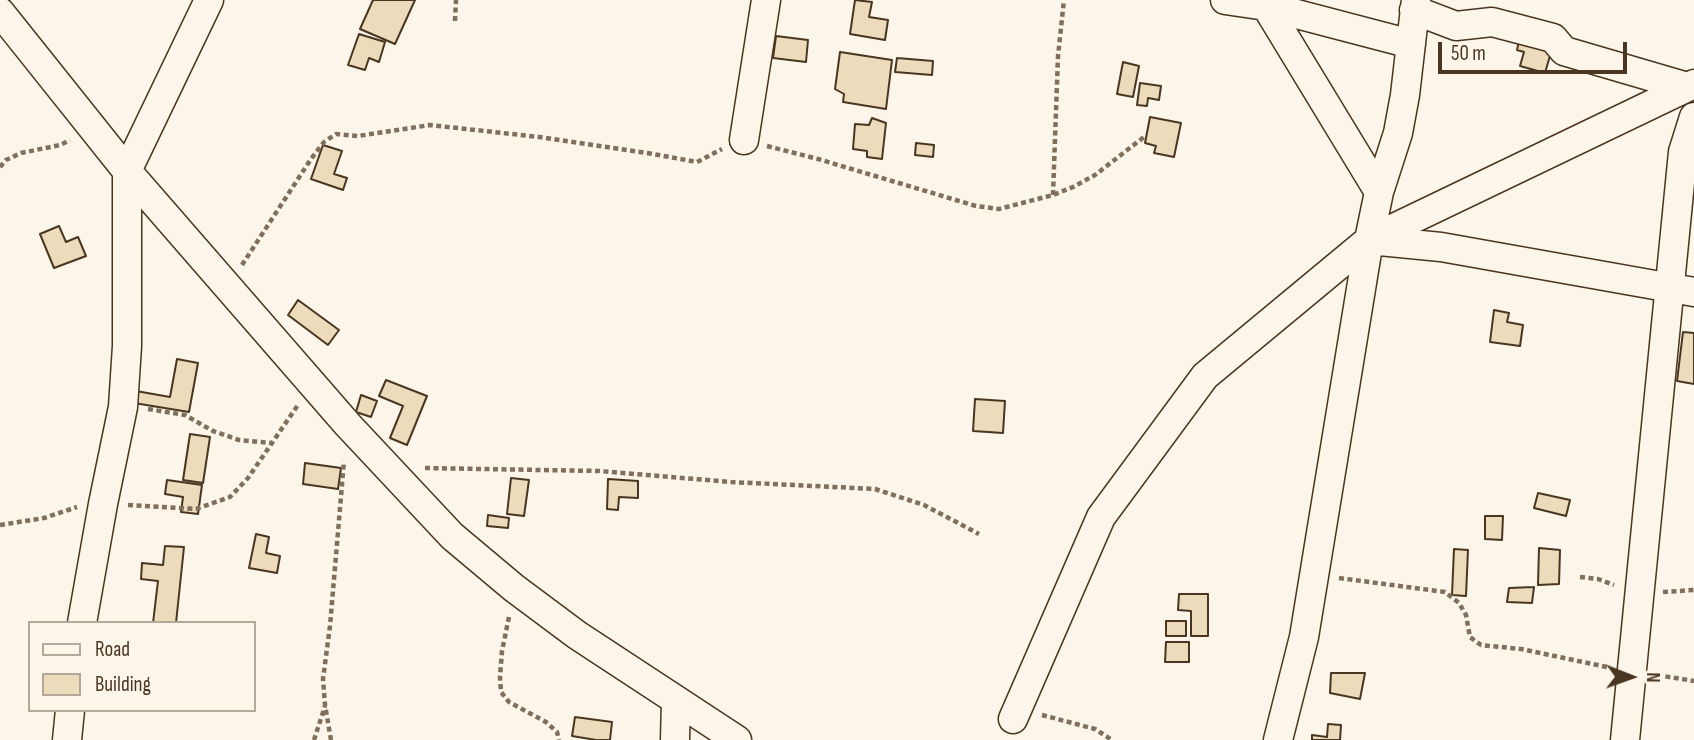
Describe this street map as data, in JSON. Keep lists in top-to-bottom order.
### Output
{
  "legend": ["Road", "Building"],
  "scale_bar": "50 m",
  "north": "right"
}
